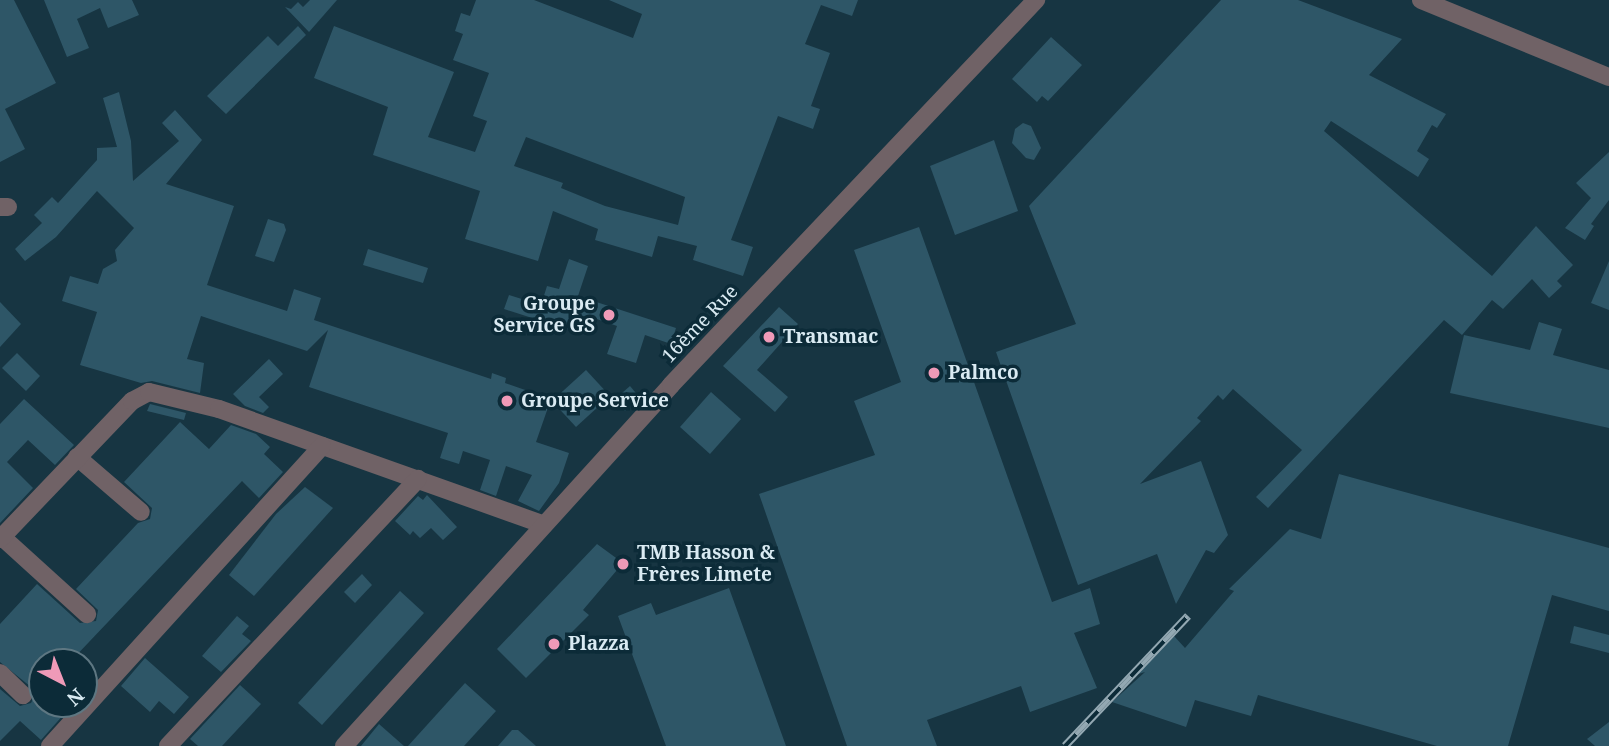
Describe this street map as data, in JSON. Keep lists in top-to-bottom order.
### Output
{
  "streets": {
    "street": ["16ème Rue"]
  },
  "places": [
    "Groupe Service GS",
    "Transmac",
    "Palmco",
    "Groupe Service",
    "TMB Hasson & Frères Limete",
    "Plazza"
  ],
  "north": "bottom right"
}
